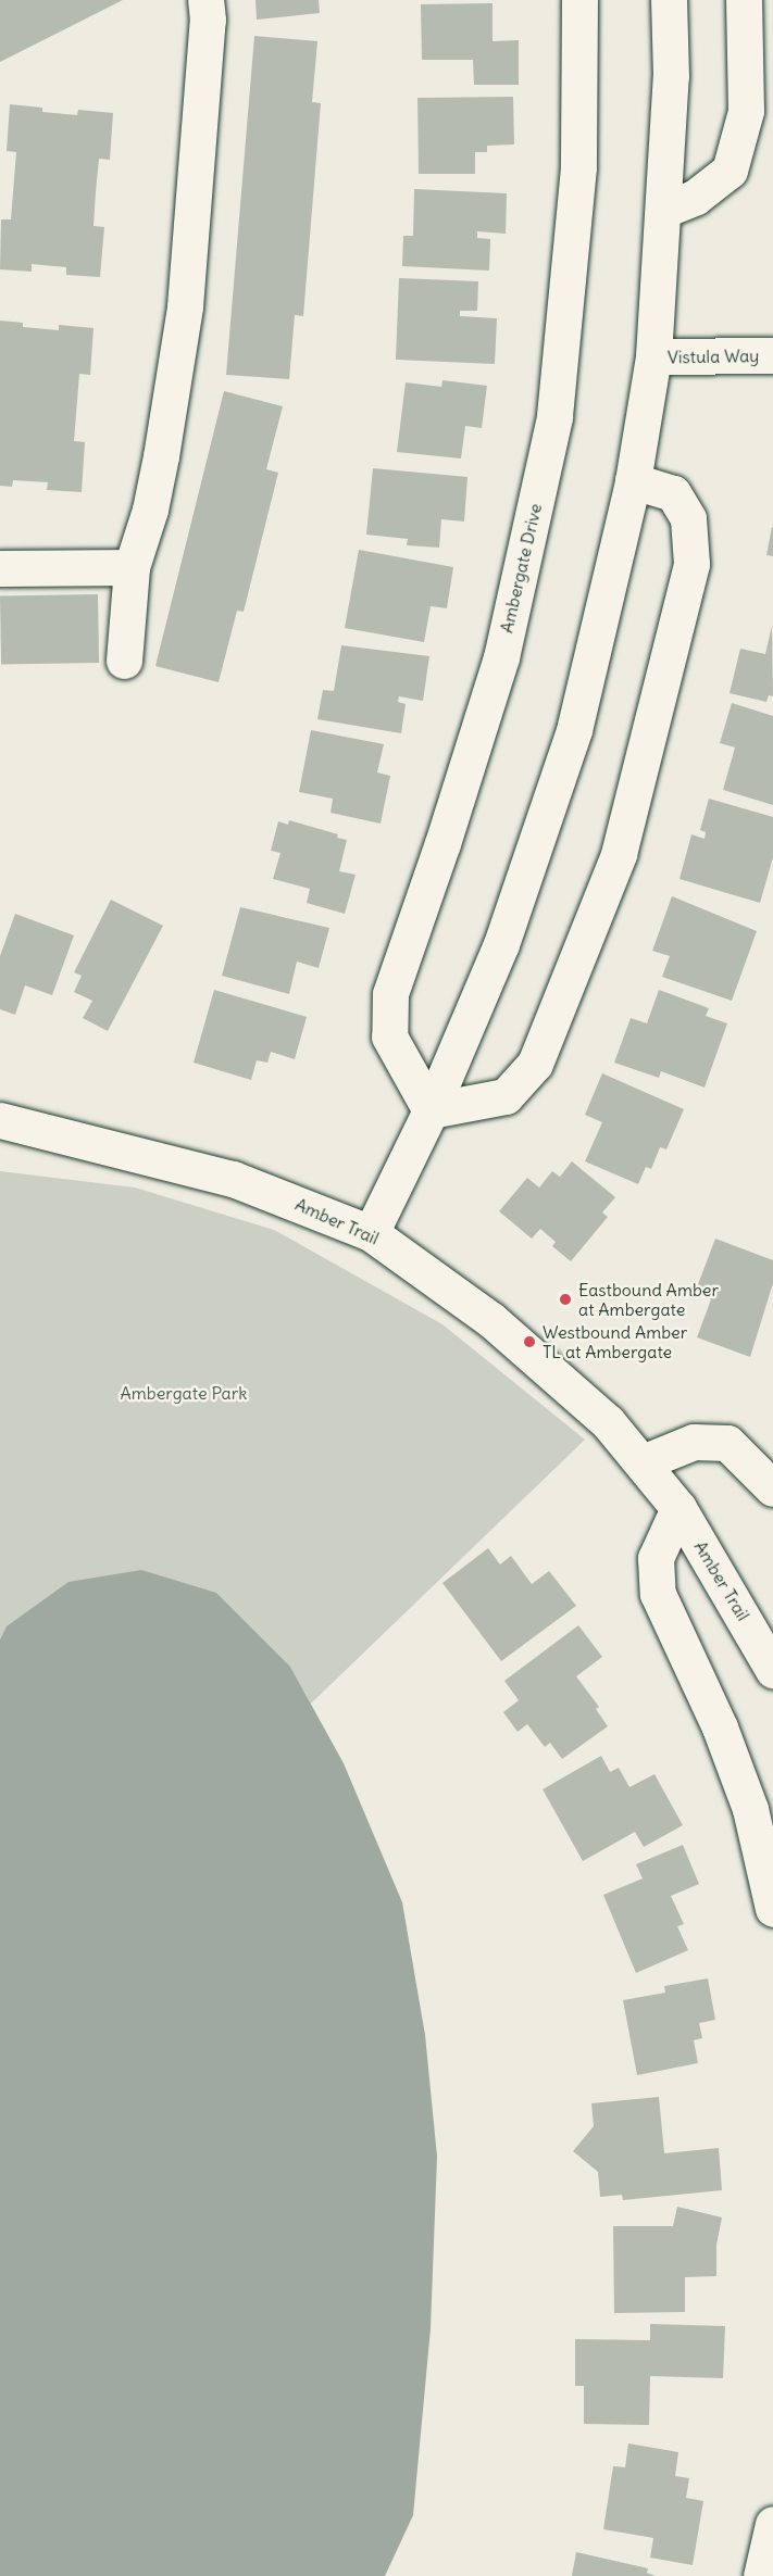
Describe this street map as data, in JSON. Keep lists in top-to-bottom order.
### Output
{
  "streets": {
    "street": ["Vistula Way", "Ambergate Drive", "Amber Trail"]
  },
  "parks": ["Ambergate Park"],
  "places": ["Eastbound Amber at Ambergate", "Westbound Amber TL at Ambergate"]
}
